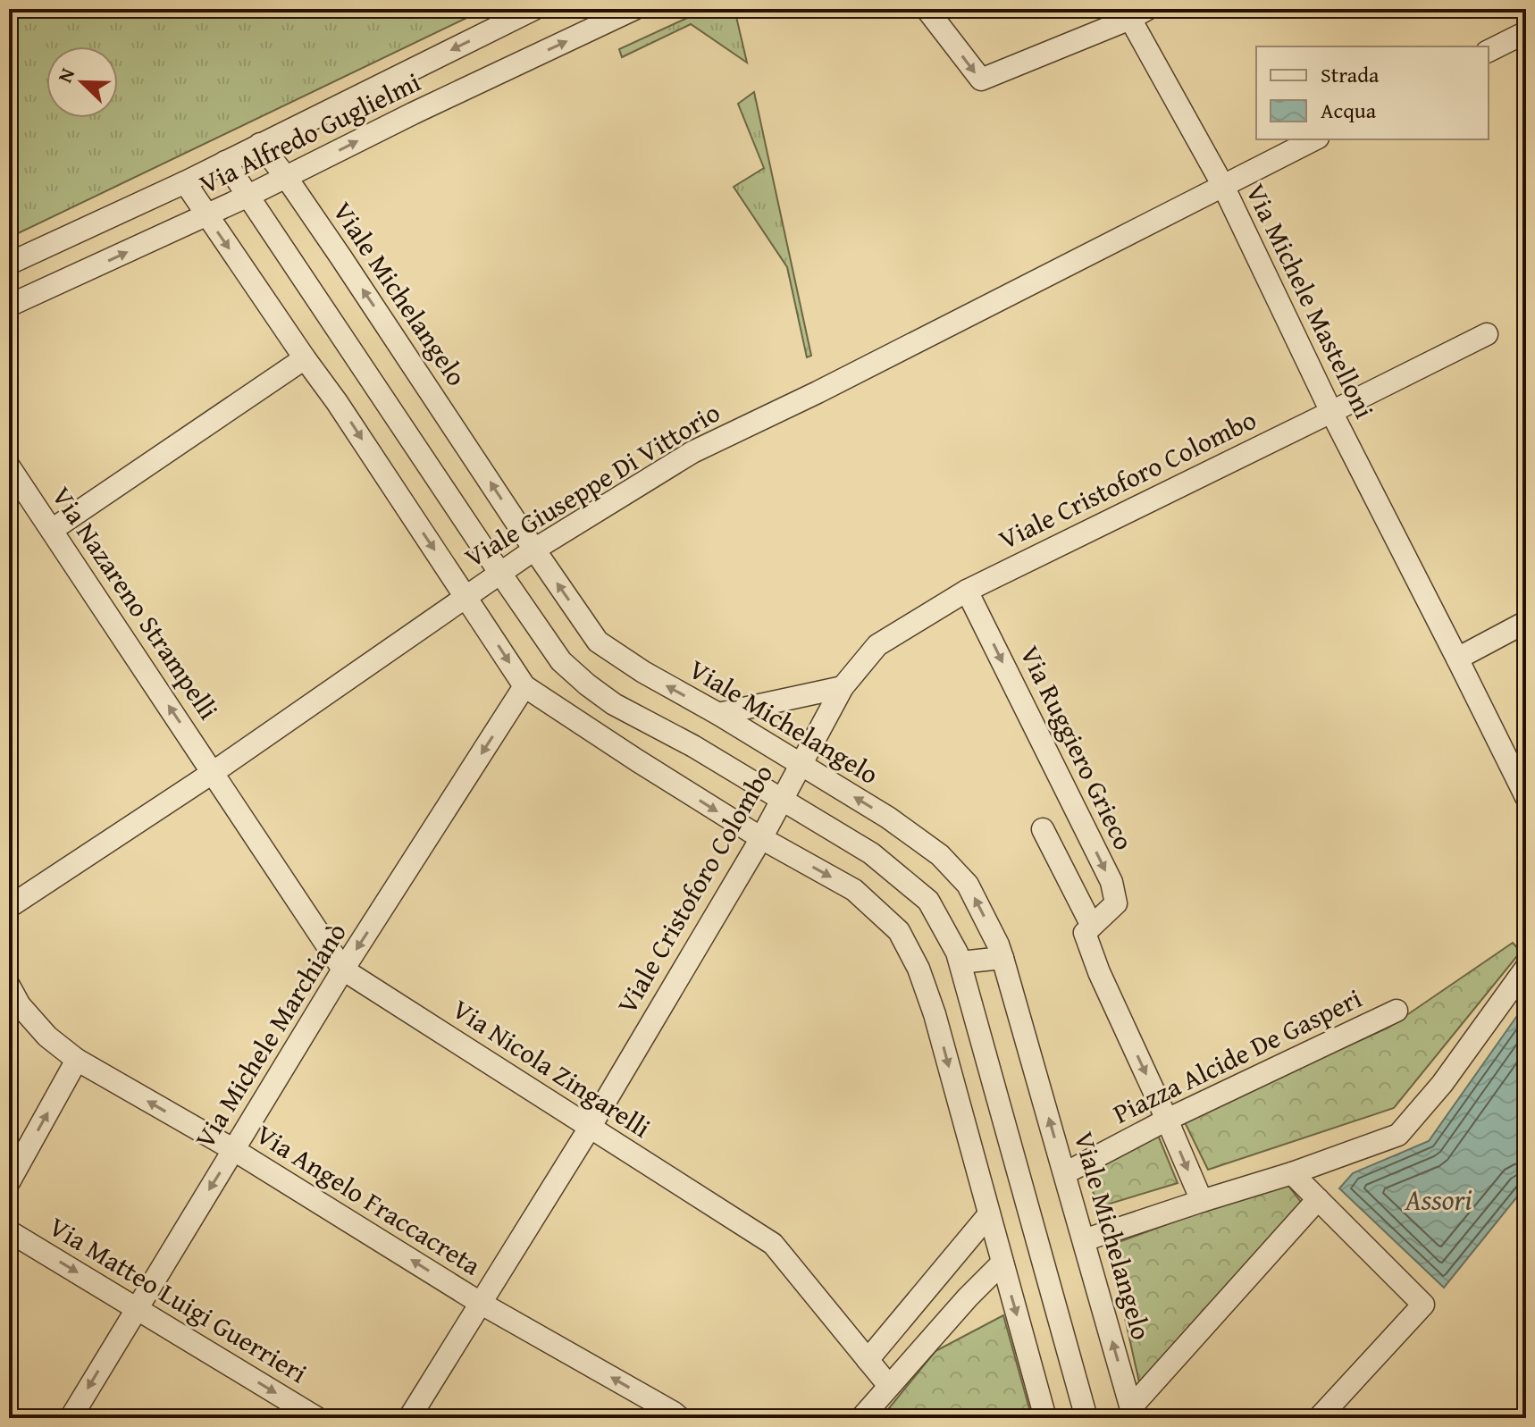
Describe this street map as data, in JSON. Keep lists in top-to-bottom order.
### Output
{
  "streets": {
    "street": [
      "Via Alfredo Guglielmi",
      "Viale Michelangelo",
      "Via Michele Mastelloni",
      "Viale Cristoforo Colombo",
      "Viale Giuseppe Di Vittorio",
      "Via Nazareno Strampelli",
      "Via Ruggiero Grieco",
      "Via Michele Marchianò",
      "Piazza Alcide De Gasperi",
      "Via Nicola Zingarelli",
      "Via Angelo Fraccacreta",
      "Via Matteo Luigi Guerrieri"
    ]
  },
  "crossings": [
    ["Via Alfredo Guglielmi", "Viale Michelangelo"],
    ["Viale Michelangelo", "Viale Cristoforo Colombo"],
    ["Viale Michelangelo", "Viale Giuseppe Di Vittorio"],
    ["Viale Michelangelo", "Piazza Alcide De Gasperi"],
    ["Via Michele Mastelloni", "Viale Cristoforo Colombo"],
    ["Via Michele Mastelloni", "Viale Giuseppe Di Vittorio"],
    ["Viale Cristoforo Colombo", "Via Ruggiero Grieco"],
    ["Viale Cristoforo Colombo", "Via Nicola Zingarelli"],
    ["Viale Cristoforo Colombo", "Via Angelo Fraccacreta"],
    ["Viale Giuseppe Di Vittorio", "Via Nazareno Strampelli"],
    ["Viale Giuseppe Di Vittorio", "Via Nicola Zingarelli"],
    ["Via Nazareno Strampelli", "Via Nicola Zingarelli"],
    ["Via Michele Marchianò", "Via Nicola Zingarelli"],
    ["Via Michele Marchianò", "Via Angelo Fraccacreta"],
    ["Via Michele Marchianò", "Via Matteo Luigi Guerrieri"]
  ],
  "one_way": [
    "Via Nazareno Strampelli",
    "Via Ruggiero Grieco",
    "Via Michele Marchianò",
    "Via Angelo Fraccacreta",
    "Via Matteo Luigi Guerrieri"
  ],
  "water": ["Assori"],
  "legend": ["Strada", "Acqua"],
  "north": "top left"
}
